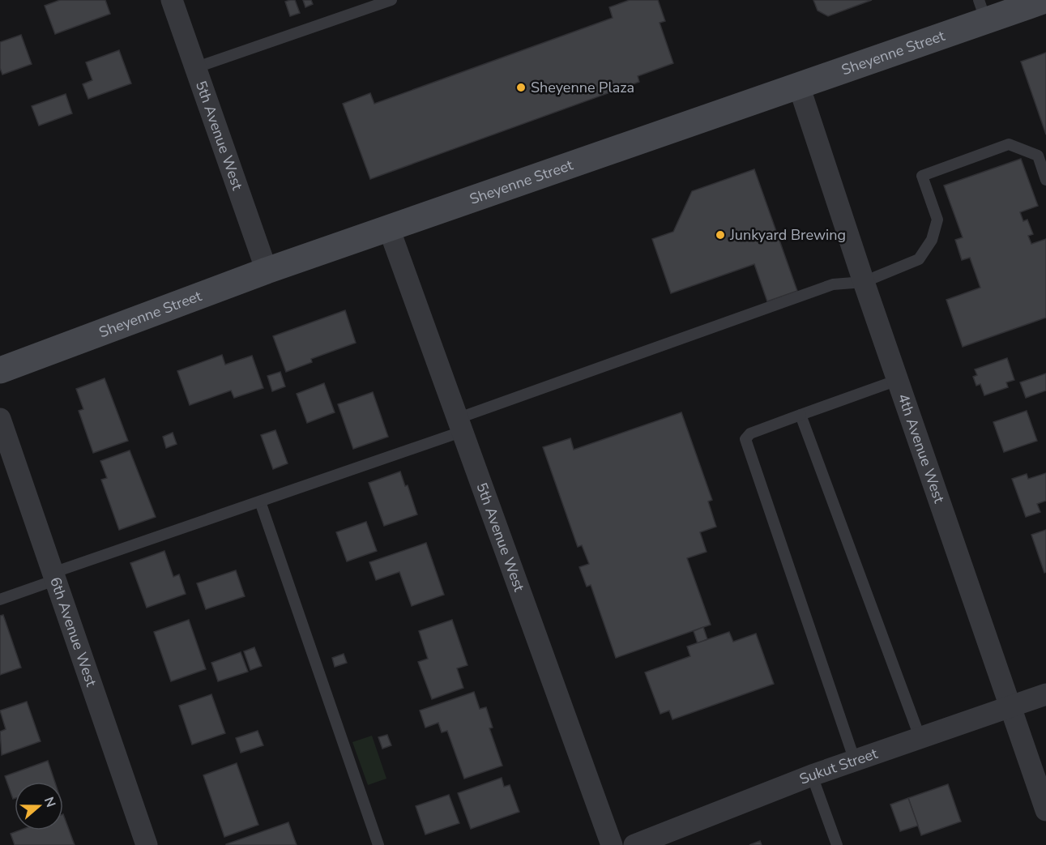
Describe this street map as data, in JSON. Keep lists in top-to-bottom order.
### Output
{
  "streets": {
    "main road": ["Sheyenne Street"],
    "street": [
      "5th Avenue West",
      "4th Avenue West",
      "6th Avenue West",
      "Sukut Street"
    ]
  },
  "crossings": [
    ["Sheyenne Street", "5th Avenue West"],
    ["Sheyenne Street", "4th Avenue West"],
    ["4th Avenue West", "Sukut Street"]
  ],
  "places": ["Sheyenne Plaza", "Junkyard Brewing"],
  "north": "right"
}
